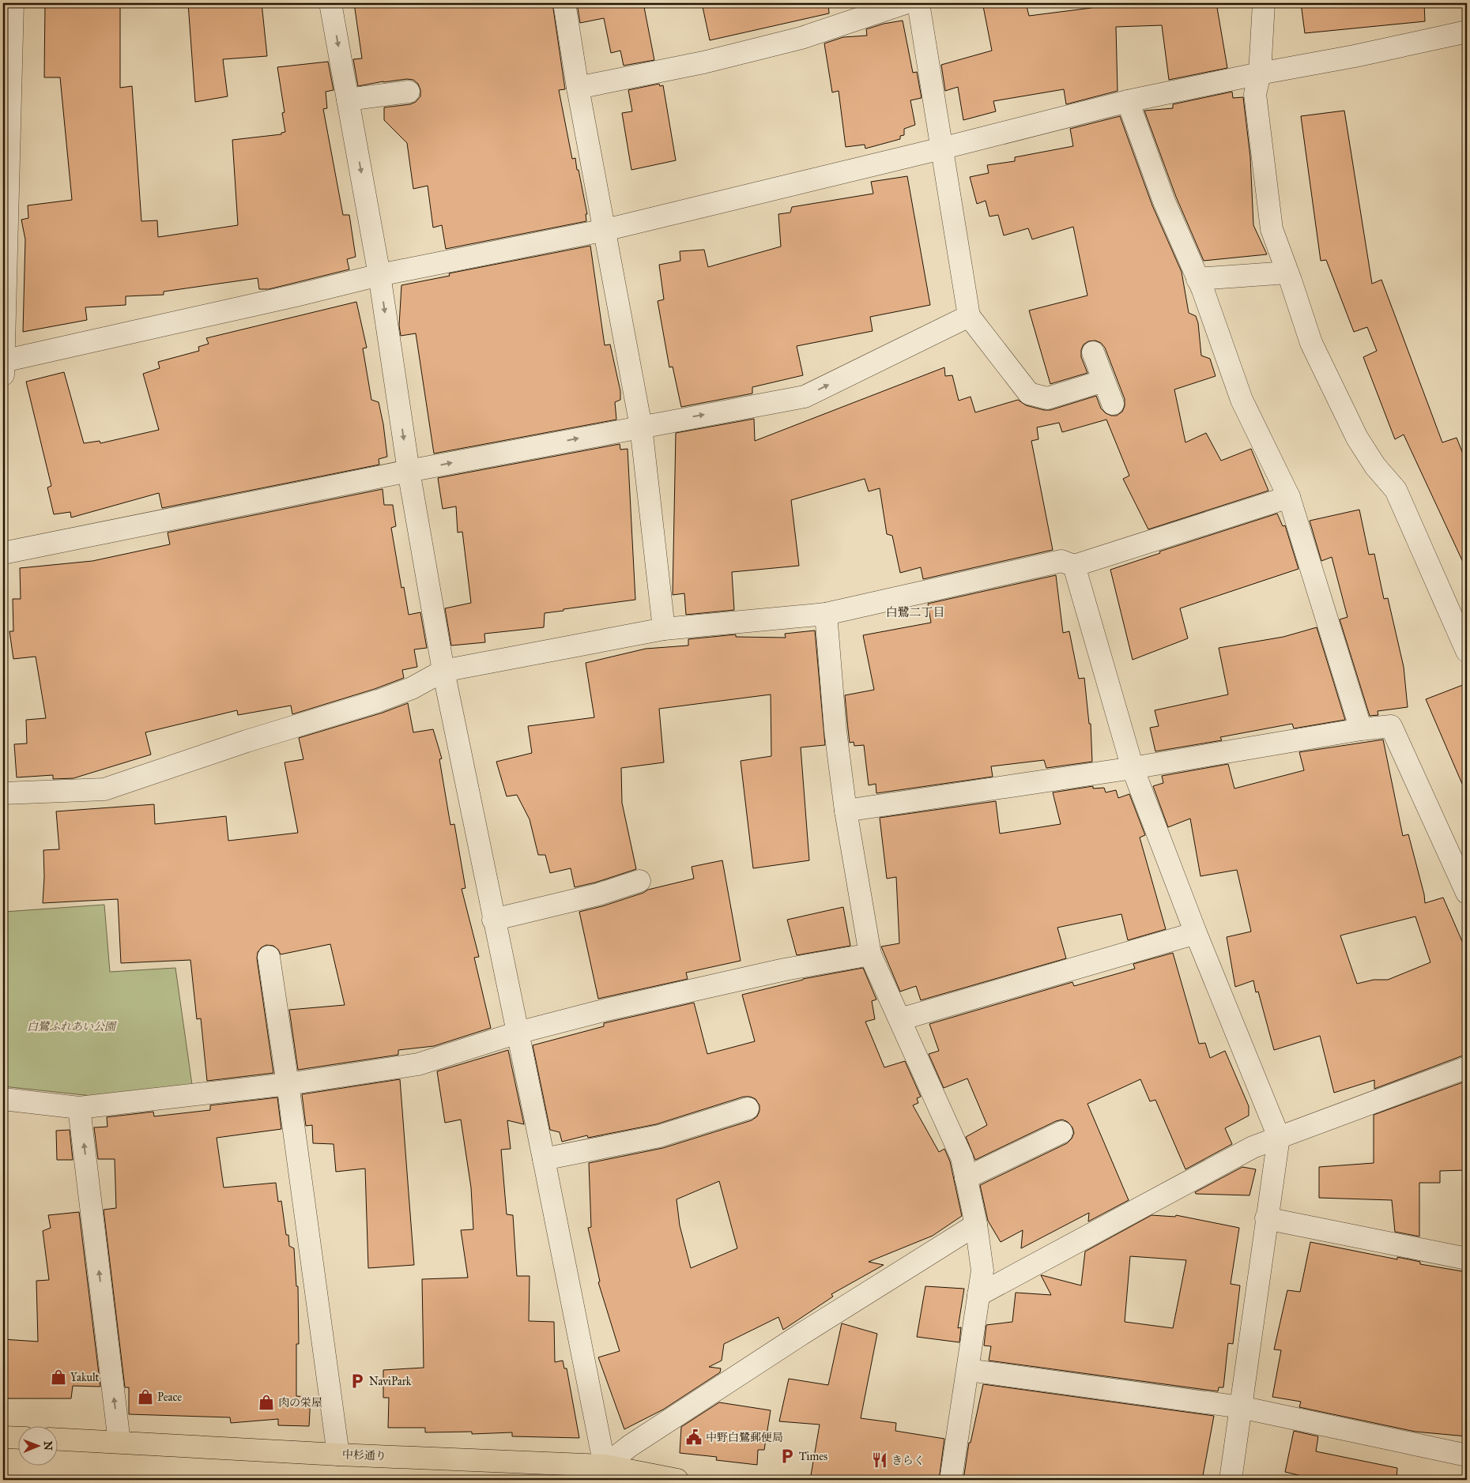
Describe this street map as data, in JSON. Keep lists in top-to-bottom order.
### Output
{
  "streets": {
    "main road": ["中杉通り"]
  },
  "districts": ["白鷺二丁目"],
  "parks": ["白鷺ふれあい公園"],
  "places": {
    "shop": ["Yakult", "Peace", "肉の栄屋"],
    "parking": ["NaviPark", "Times"],
    "public building": ["中野白鷺郵便局"],
    "restaurant": ["きらく"]
  },
  "north": "right"
}
